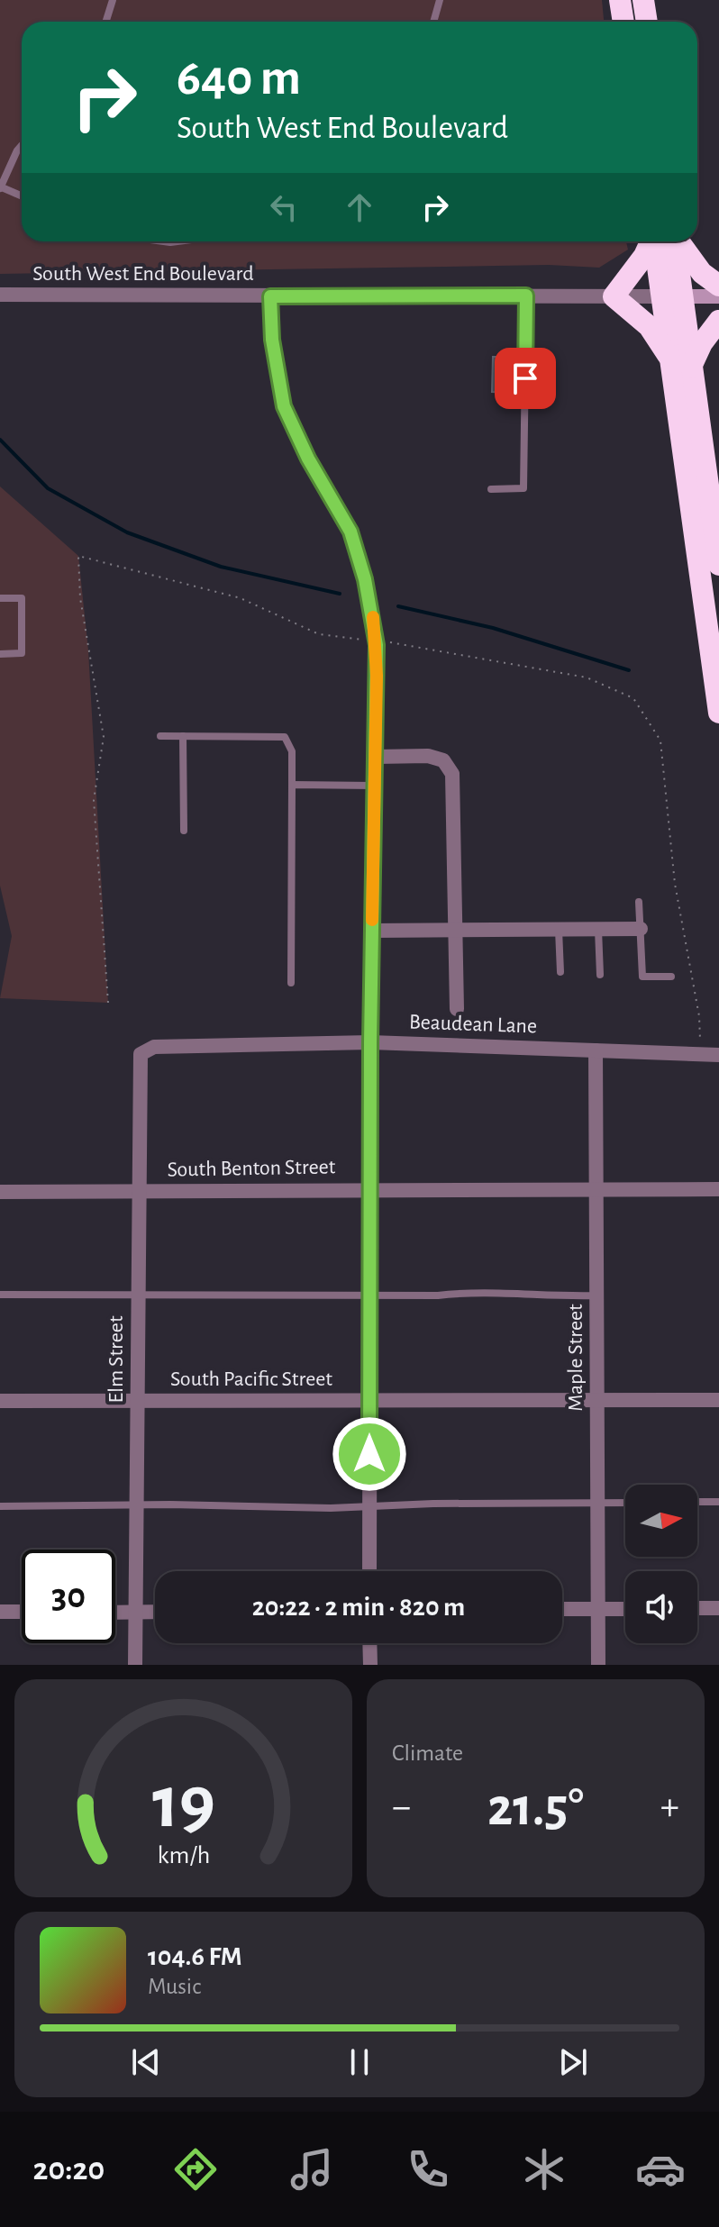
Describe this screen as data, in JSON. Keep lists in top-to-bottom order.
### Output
{
  "streets": {
    "street": [
      "South West End Boulevard",
      "Beaudean Lane",
      "South Benton Street",
      "Maple Street",
      "Elm Street",
      "South Pacific Street"
    ]
  },
  "crossings": [
    ["Beaudean Lane", "Maple Street"],
    ["Beaudean Lane", "Elm Street"],
    ["South Benton Street", "Maple Street"],
    ["South Benton Street", "Elm Street"],
    ["Maple Street", "South Pacific Street"],
    ["Elm Street", "South Pacific Street"]
  ],
  "north": "right",
  "page": {
    "turn": ["640 m", "South West End Boulevard"],
    "limit": "30",
    "trip": "20:22 · 2 min · 820 m",
    "tile": "Climate",
    "heat": ["−", "21.5°", "+"],
    "song": ["104.6 FM", "Music"],
    "tabs": "20:20",
    "gauge": ["19", "km/h"]
  }
}
